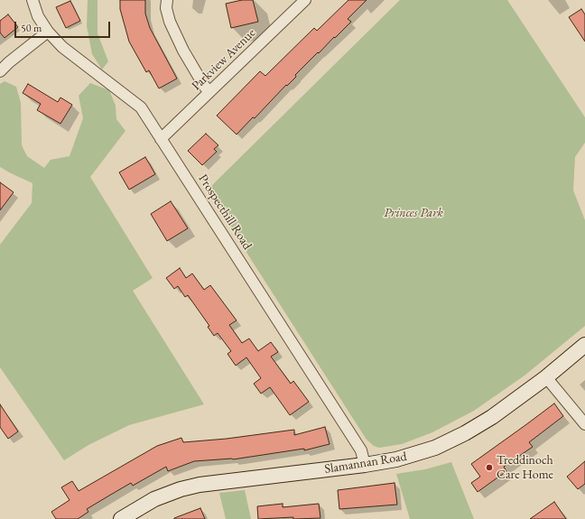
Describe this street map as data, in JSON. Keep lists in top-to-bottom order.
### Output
{
  "streets": {
    "main road": ["Slamannan Road"],
    "street": ["Parkview Avenue", "Prospecthill Road"]
  },
  "crossings": [
    ["Parkview Avenue", "Prospecthill Road"],
    ["Prospecthill Road", "Slamannan Road"]
  ],
  "parks": ["Princes Park"],
  "places": ["Treddinoch Care Home"],
  "scale_bar": "50 m"
}
